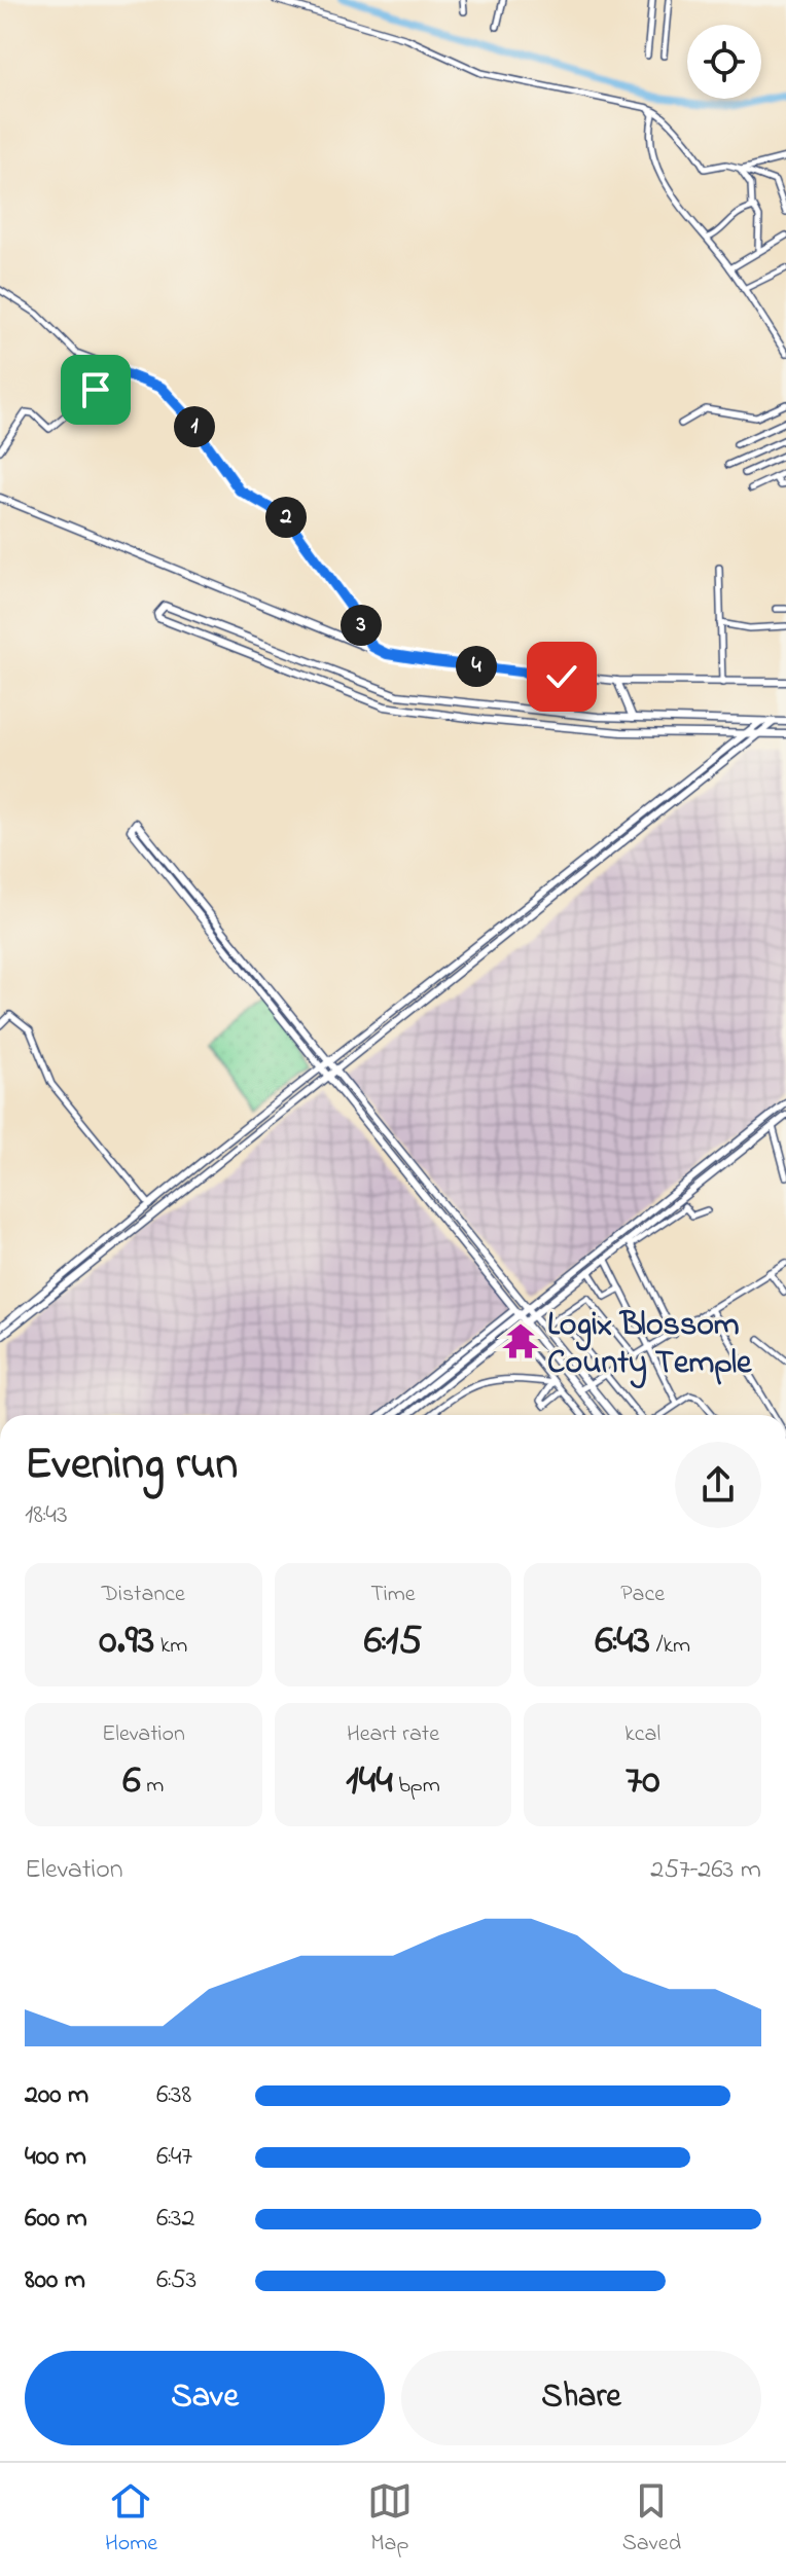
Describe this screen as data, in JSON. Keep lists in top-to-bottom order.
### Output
{
  "places": {
    "temple": ["Logix Blossom County Temple"]
  },
  "page": {
    "pins": [
      "1",
      "2",
      "3",
      "4"
    ],
    "heading": ["Evening run", "18:43"],
    "stats": [
      ["Distance", "0.93 km"],
      ["Time", "6:15"],
      ["Pace", "6:43 /km"],
      ["Elevation", "6 m"],
      ["Heart rate", "144 bpm"],
      ["kcal", "70"]
    ],
    "chart": ["Elevation", "257–263 m"],
    "list": [
      {
        "name": "200 m",
        "note": "6:38"
      },
      {
        "name": "400 m",
        "note": "6:47"
      },
      {
        "name": "600 m",
        "note": "6:32"
      },
      {
        "name": "800 m",
        "note": "6:53"
      }
    ],
    "buttons": ["Save", "Share"],
    "tabs": ["Home", "Map", "Saved"]
  }
}
